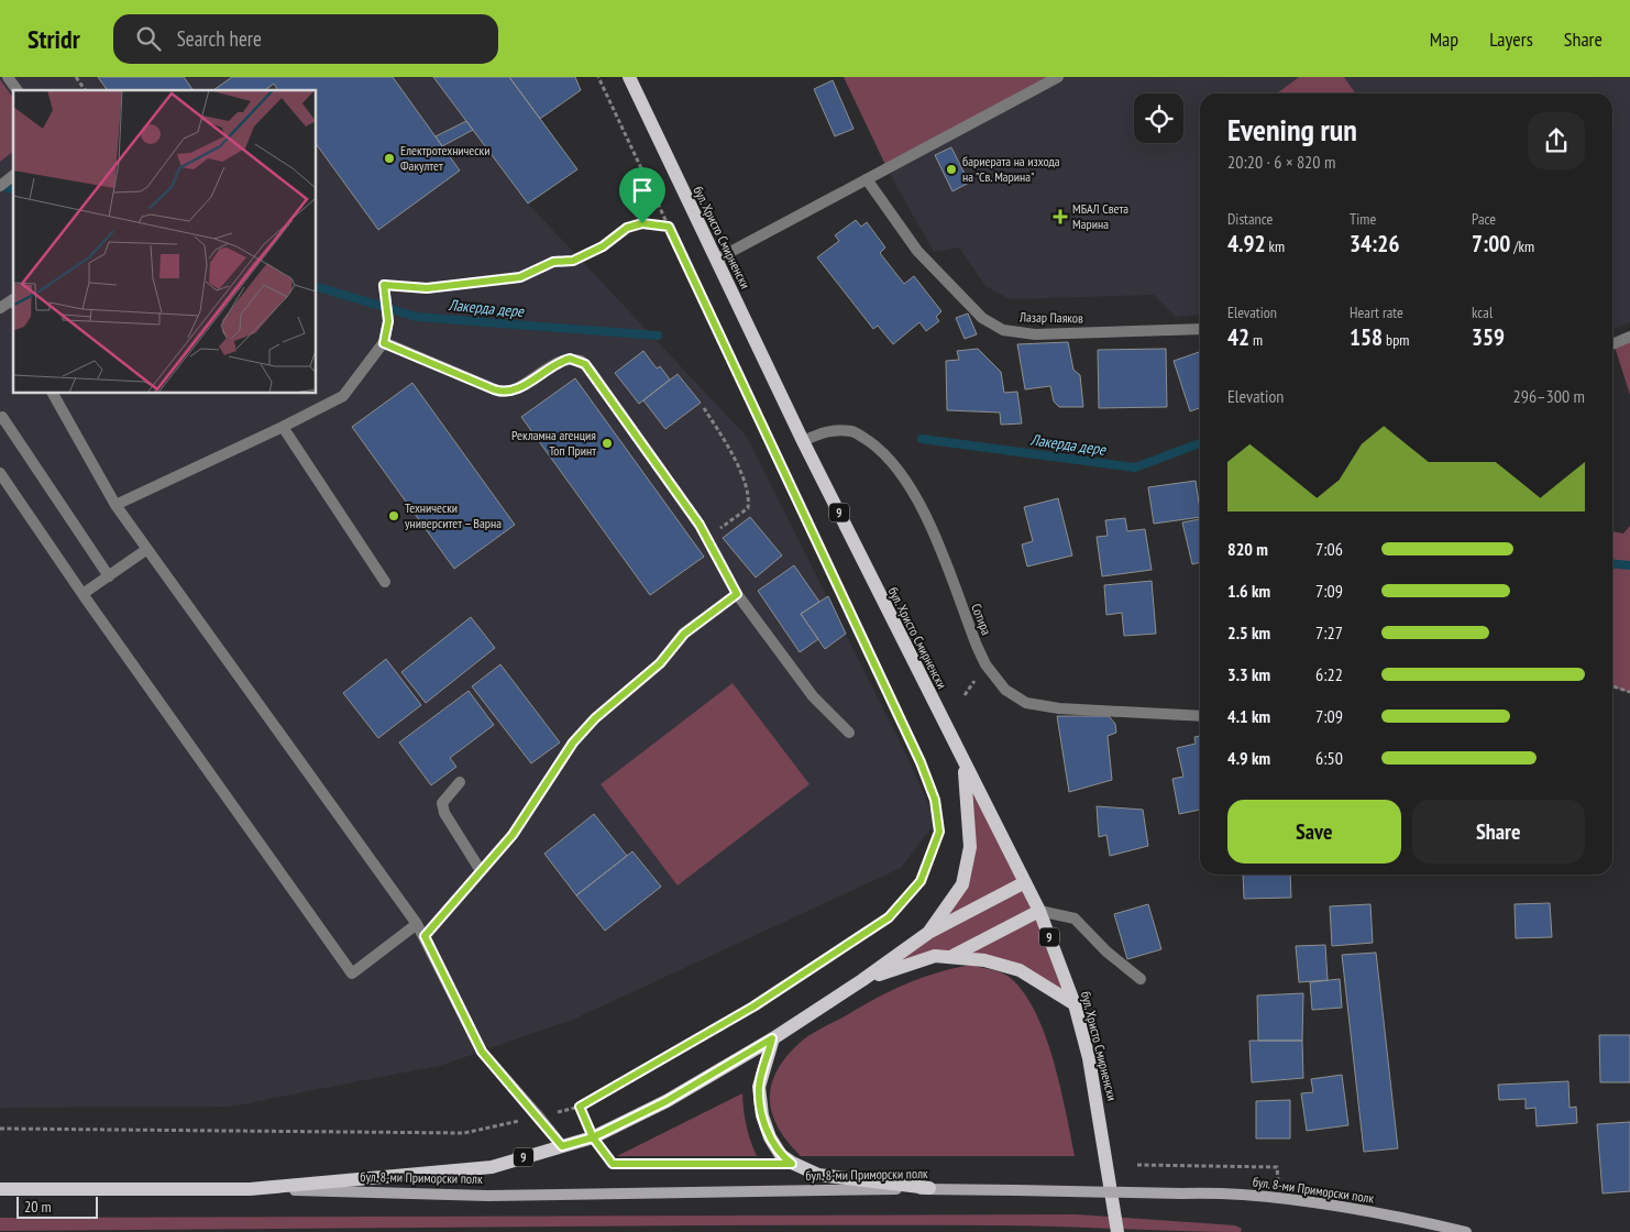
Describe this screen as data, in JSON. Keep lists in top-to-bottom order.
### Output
{
  "streets": {
    "main road": ["бул. Христо Смирненски", "9", "бул. 8-ми Приморски полк"],
    "street": ["Лазар Паяков", "Сотира"]
  },
  "crossings": [
    ["бул. Христо Смирненски", "9"],
    ["бул. Христо Смирненски", "Сотира"],
    ["9", "бул. 8-ми Приморски полк"]
  ],
  "water": ["Лакерда дере"],
  "places": {
    "other": [
      "Електротехнически Факултет",
      "бариерата на изхода на \"Св. Марина\"",
      "Рекламна агенция Топ Принт",
      "Технически университет – Варна"
    ],
    "health": ["МБАЛ Света Марина"]
  },
  "scale_bar": "20 m",
  "page": {
    "header": "Stridr",
    "search": "Search here",
    "nav": ["Map", "Layers", "Share"],
    "heading": ["Evening run", "20:20 · 6 × 820 m"],
    "stats": [
      ["Distance", "4.92 km"],
      ["Time", "34:26"],
      ["Pace", "7:00 /km"],
      ["Elevation", "42 m"],
      ["Heart rate", "158 bpm"],
      ["kcal", "359"]
    ],
    "chart": ["Elevation", "296–300 m"],
    "list": [
      {
        "name": "820 m",
        "note": "7:06"
      },
      {
        "name": "1.6 km",
        "note": "7:09"
      },
      {
        "name": "2.5 km",
        "note": "7:27"
      },
      {
        "name": "3.3 km",
        "note": "6:22"
      },
      {
        "name": "4.1 km",
        "note": "7:09"
      },
      {
        "name": "4.9 km",
        "note": "6:50"
      }
    ],
    "buttons": ["Save", "Share"],
    "scale": "20 m"
  }
}
